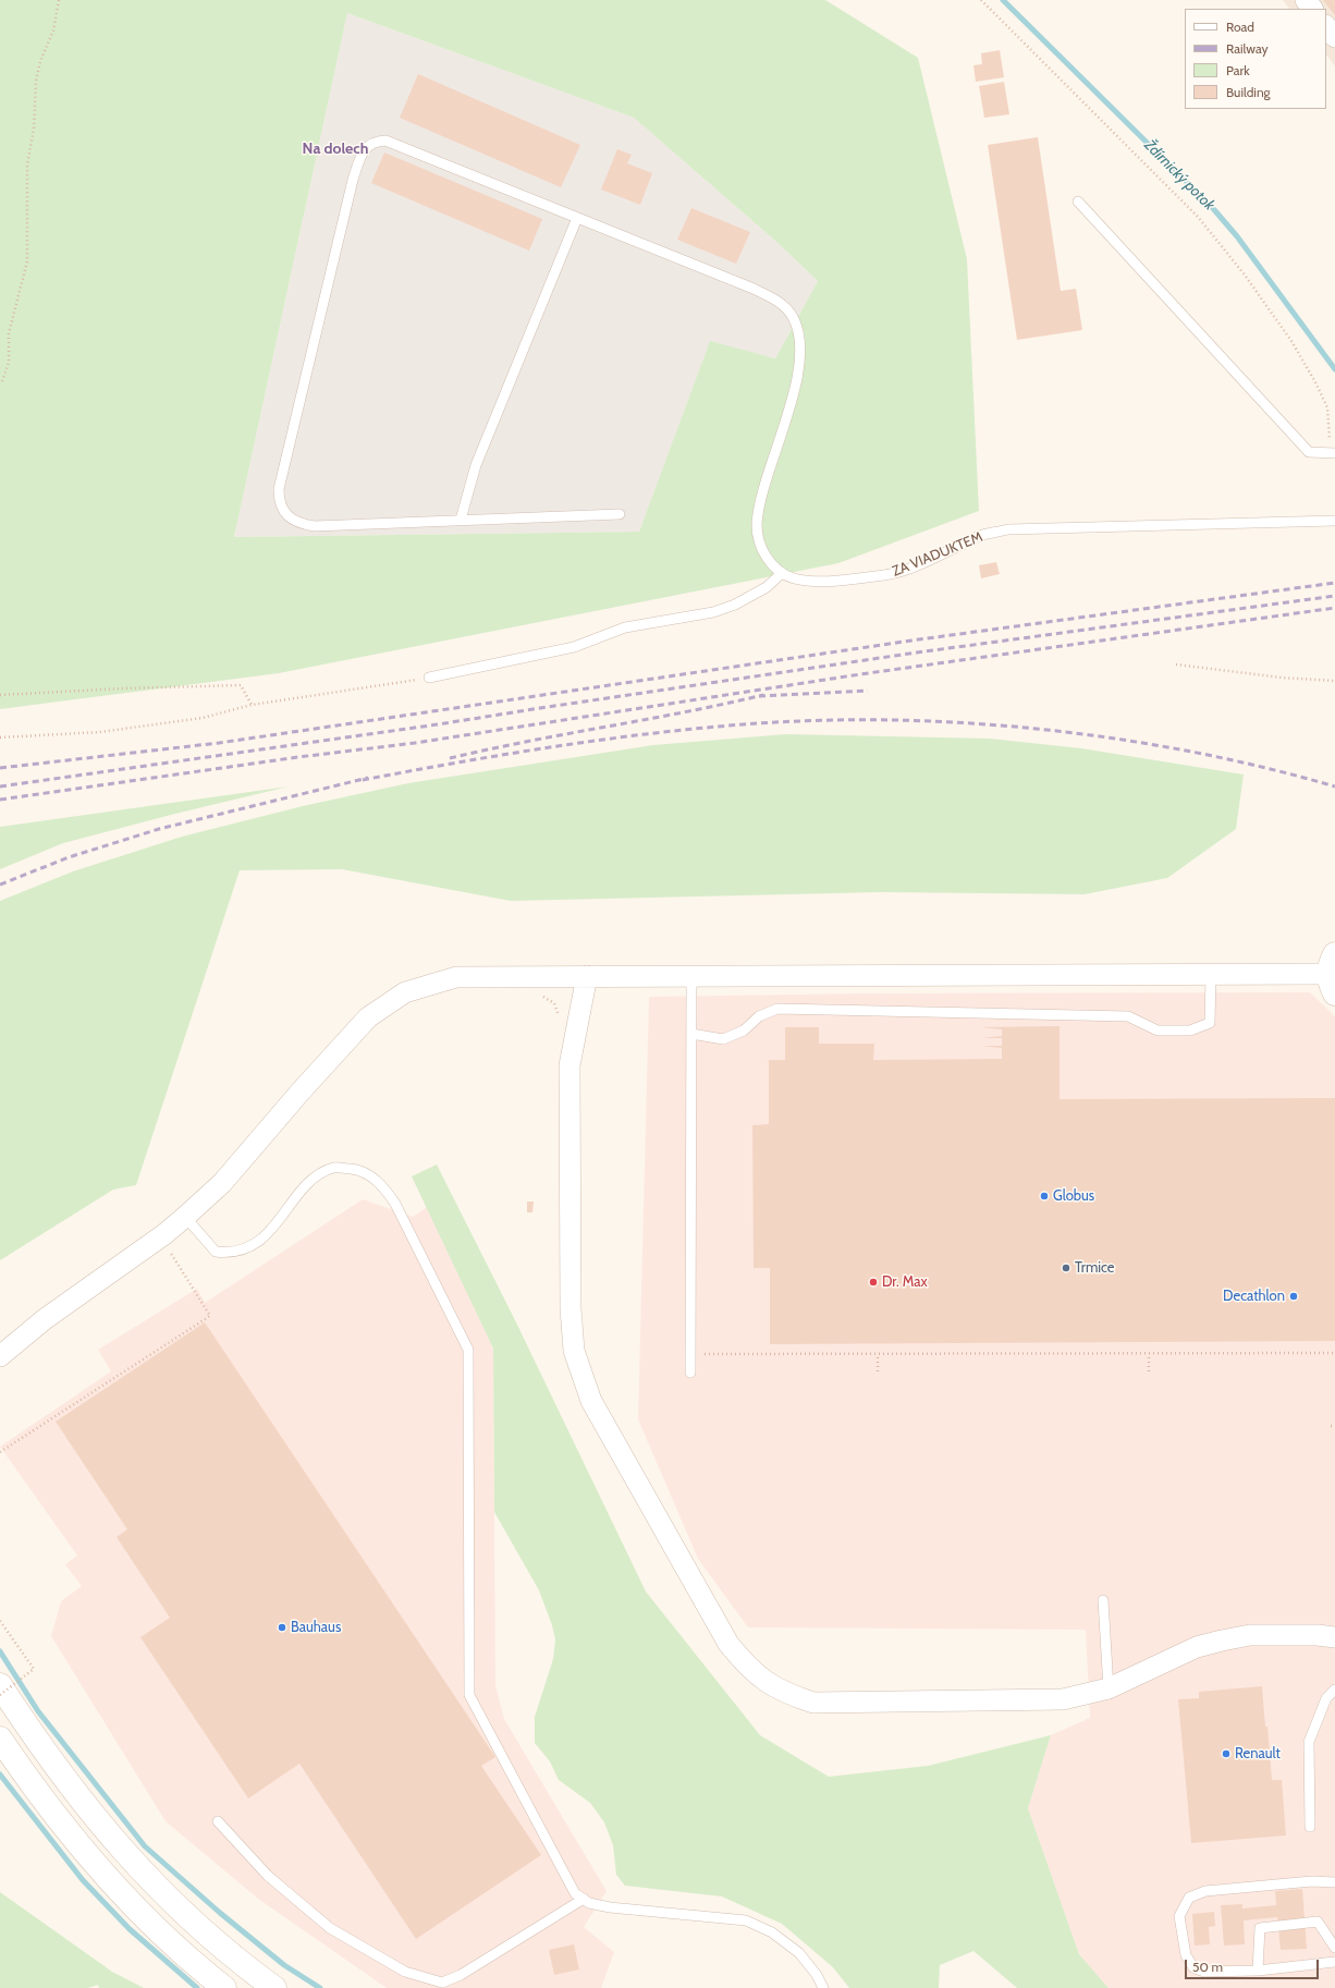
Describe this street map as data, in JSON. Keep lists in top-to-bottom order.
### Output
{
  "streets": {
    "lane": ["ZA VIADUKTEM"]
  },
  "districts": ["Na dolech"],
  "water": ["Ždírnický potok"],
  "places": [
    "Globus",
    "Trmice",
    "Dr. Max",
    "Decathlon",
    "Bauhaus",
    "Renault"
  ],
  "legend": [
    "Road",
    "Railway",
    "Park",
    "Building"
  ],
  "scale_bar": "50 m"
}
